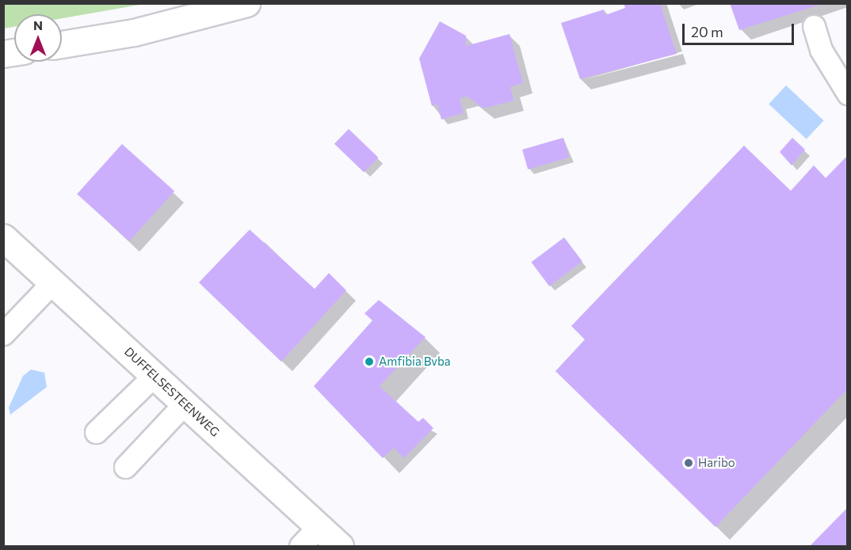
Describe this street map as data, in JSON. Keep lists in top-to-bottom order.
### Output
{
  "streets": {
    "street": ["DUFFELSESTEENWEG"]
  },
  "places": ["Amfibia Bvba", "Haribo"],
  "scale_bar": "20 m",
  "north": "top"
}
